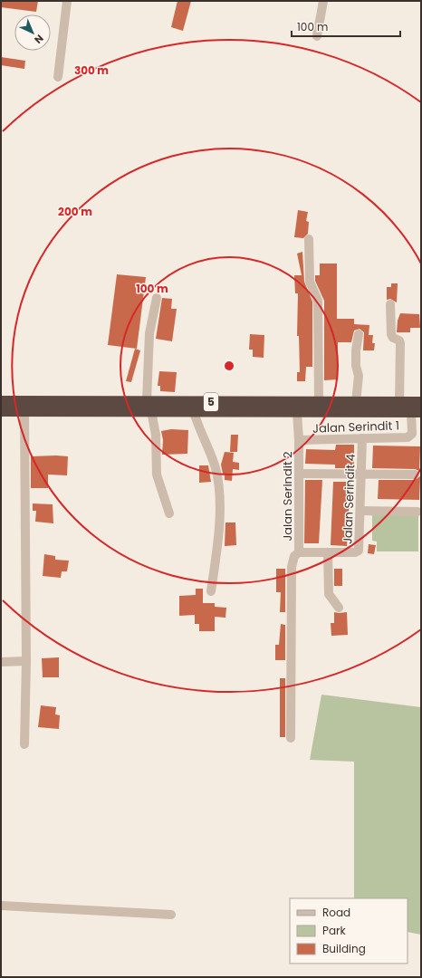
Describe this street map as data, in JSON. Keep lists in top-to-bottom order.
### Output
{
  "streets": {
    "highway": ["5"],
    "street": ["Jalan Serindit 1", "Jalan Serindit 2", "Jalan Serindit 4"]
  },
  "crossings": [
    ["5", "Jalan Serindit 1"],
    ["5", "Jalan Serindit 2"],
    ["Jalan Serindit 1", "Jalan Serindit 2"],
    ["Jalan Serindit 1", "Jalan Serindit 4"],
    ["Jalan Serindit 2", "Jalan Serindit 4"]
  ],
  "legend": ["Road", "Park", "Building"],
  "scale_bar": "100 m",
  "north": "bottom right",
  "rings": ["300 m", "200 m", "100 m"]
}
